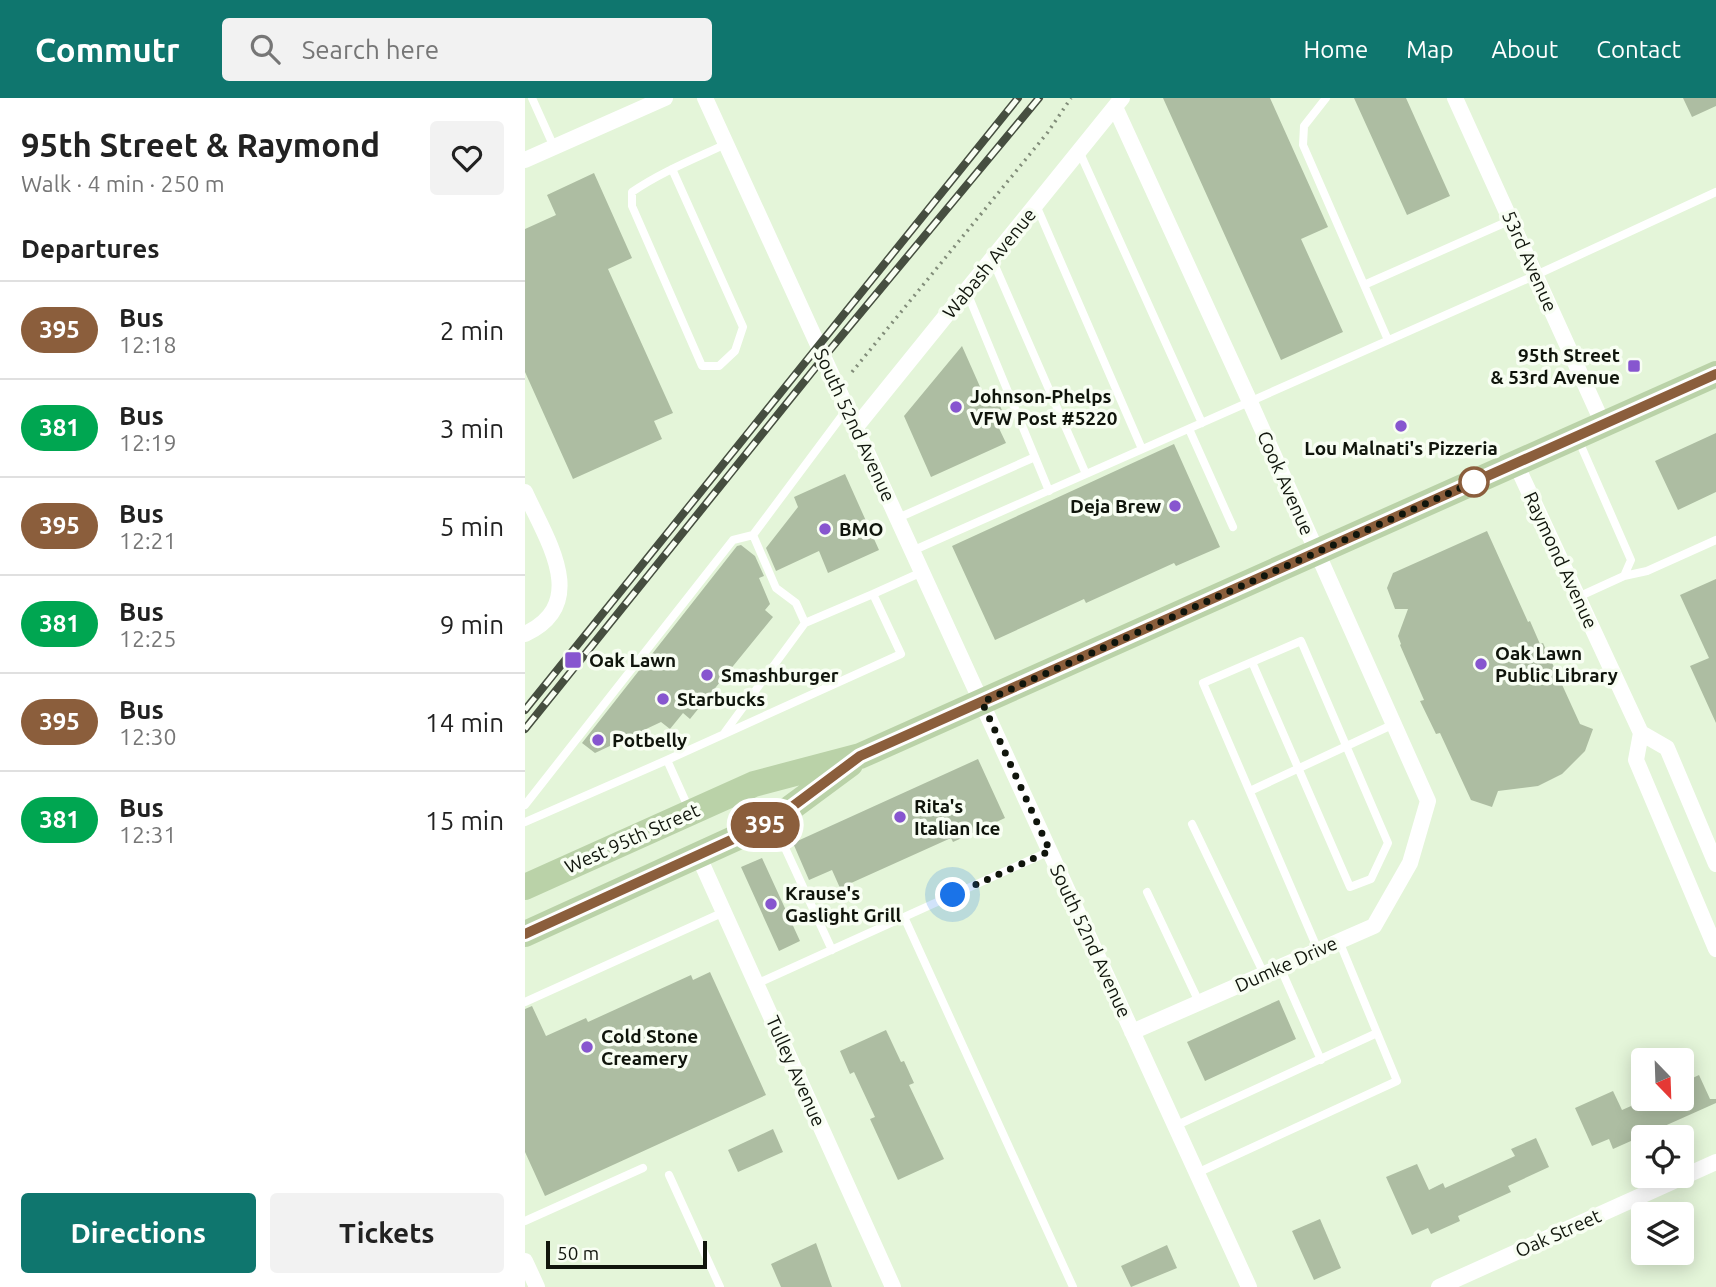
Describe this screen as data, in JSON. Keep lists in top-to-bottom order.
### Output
{
  "streets": {
    "main road": ["West 95th Street"],
    "street": [
      "53rd Avenue",
      "Wabash Avenue",
      "South 52nd Avenue",
      "Cook Avenue",
      "Raymond Avenue",
      "Dumke Drive",
      "Tulley Avenue",
      "Oak Street"
    ]
  },
  "crossings": [
    ["53rd Avenue", "West 95th Street"],
    ["Wabash Avenue", "South 52nd Avenue"],
    ["Wabash Avenue", "Cook Avenue"],
    ["South 52nd Avenue", "West 95th Street"],
    ["South 52nd Avenue", "Dumke Drive"],
    ["Cook Avenue", "West 95th Street"],
    ["Cook Avenue", "Dumke Drive"],
    ["Raymond Avenue", "West 95th Street"],
    ["West 95th Street", "Tulley Avenue"]
  ],
  "places": {
    "transit": ["95th Street & 53rd Avenue", "Oak Lawn"],
    "other": [
      "Johnson-Phelps VFW Post #5220",
      "Lou Malnati's Pizzeria",
      "Deja Brew",
      "BMO",
      "Oak Lawn Public Library",
      "Smashburger",
      "Starbucks",
      "Potbelly",
      "Rita's Italian Ice",
      "Krause's Gaslight Grill",
      "Cold Stone Creamery"
    ]
  },
  "lines": ["bus line 395"],
  "scale_bar": "50 m",
  "north": "bottom right",
  "page": {
    "header": "Commutr",
    "search": "Search here",
    "nav": [
      "Home",
      "Map",
      "About",
      "Contact"
    ],
    "heading": [
      ["95th Street & Raymond", "Walk · 4 min · 250 m"],
      "Departures"
    ],
    "on_map": "395",
    "list": [
      {
        "mark": "395",
        "name": "Bus",
        "note": "12:18",
        "value": "2 min"
      },
      {
        "mark": "381",
        "name": "Bus",
        "note": "12:19",
        "value": "3 min"
      },
      {
        "mark": "395",
        "name": "Bus",
        "note": "12:21",
        "value": "5 min"
      },
      {
        "mark": "381",
        "name": "Bus",
        "note": "12:25",
        "value": "9 min"
      },
      {
        "mark": "395",
        "name": "Bus",
        "note": "12:30",
        "value": "14 min"
      },
      {
        "mark": "381",
        "name": "Bus",
        "note": "12:31",
        "value": "15 min"
      }
    ],
    "buttons": ["Directions", "Tickets"],
    "scale": "50 m"
  }
}
